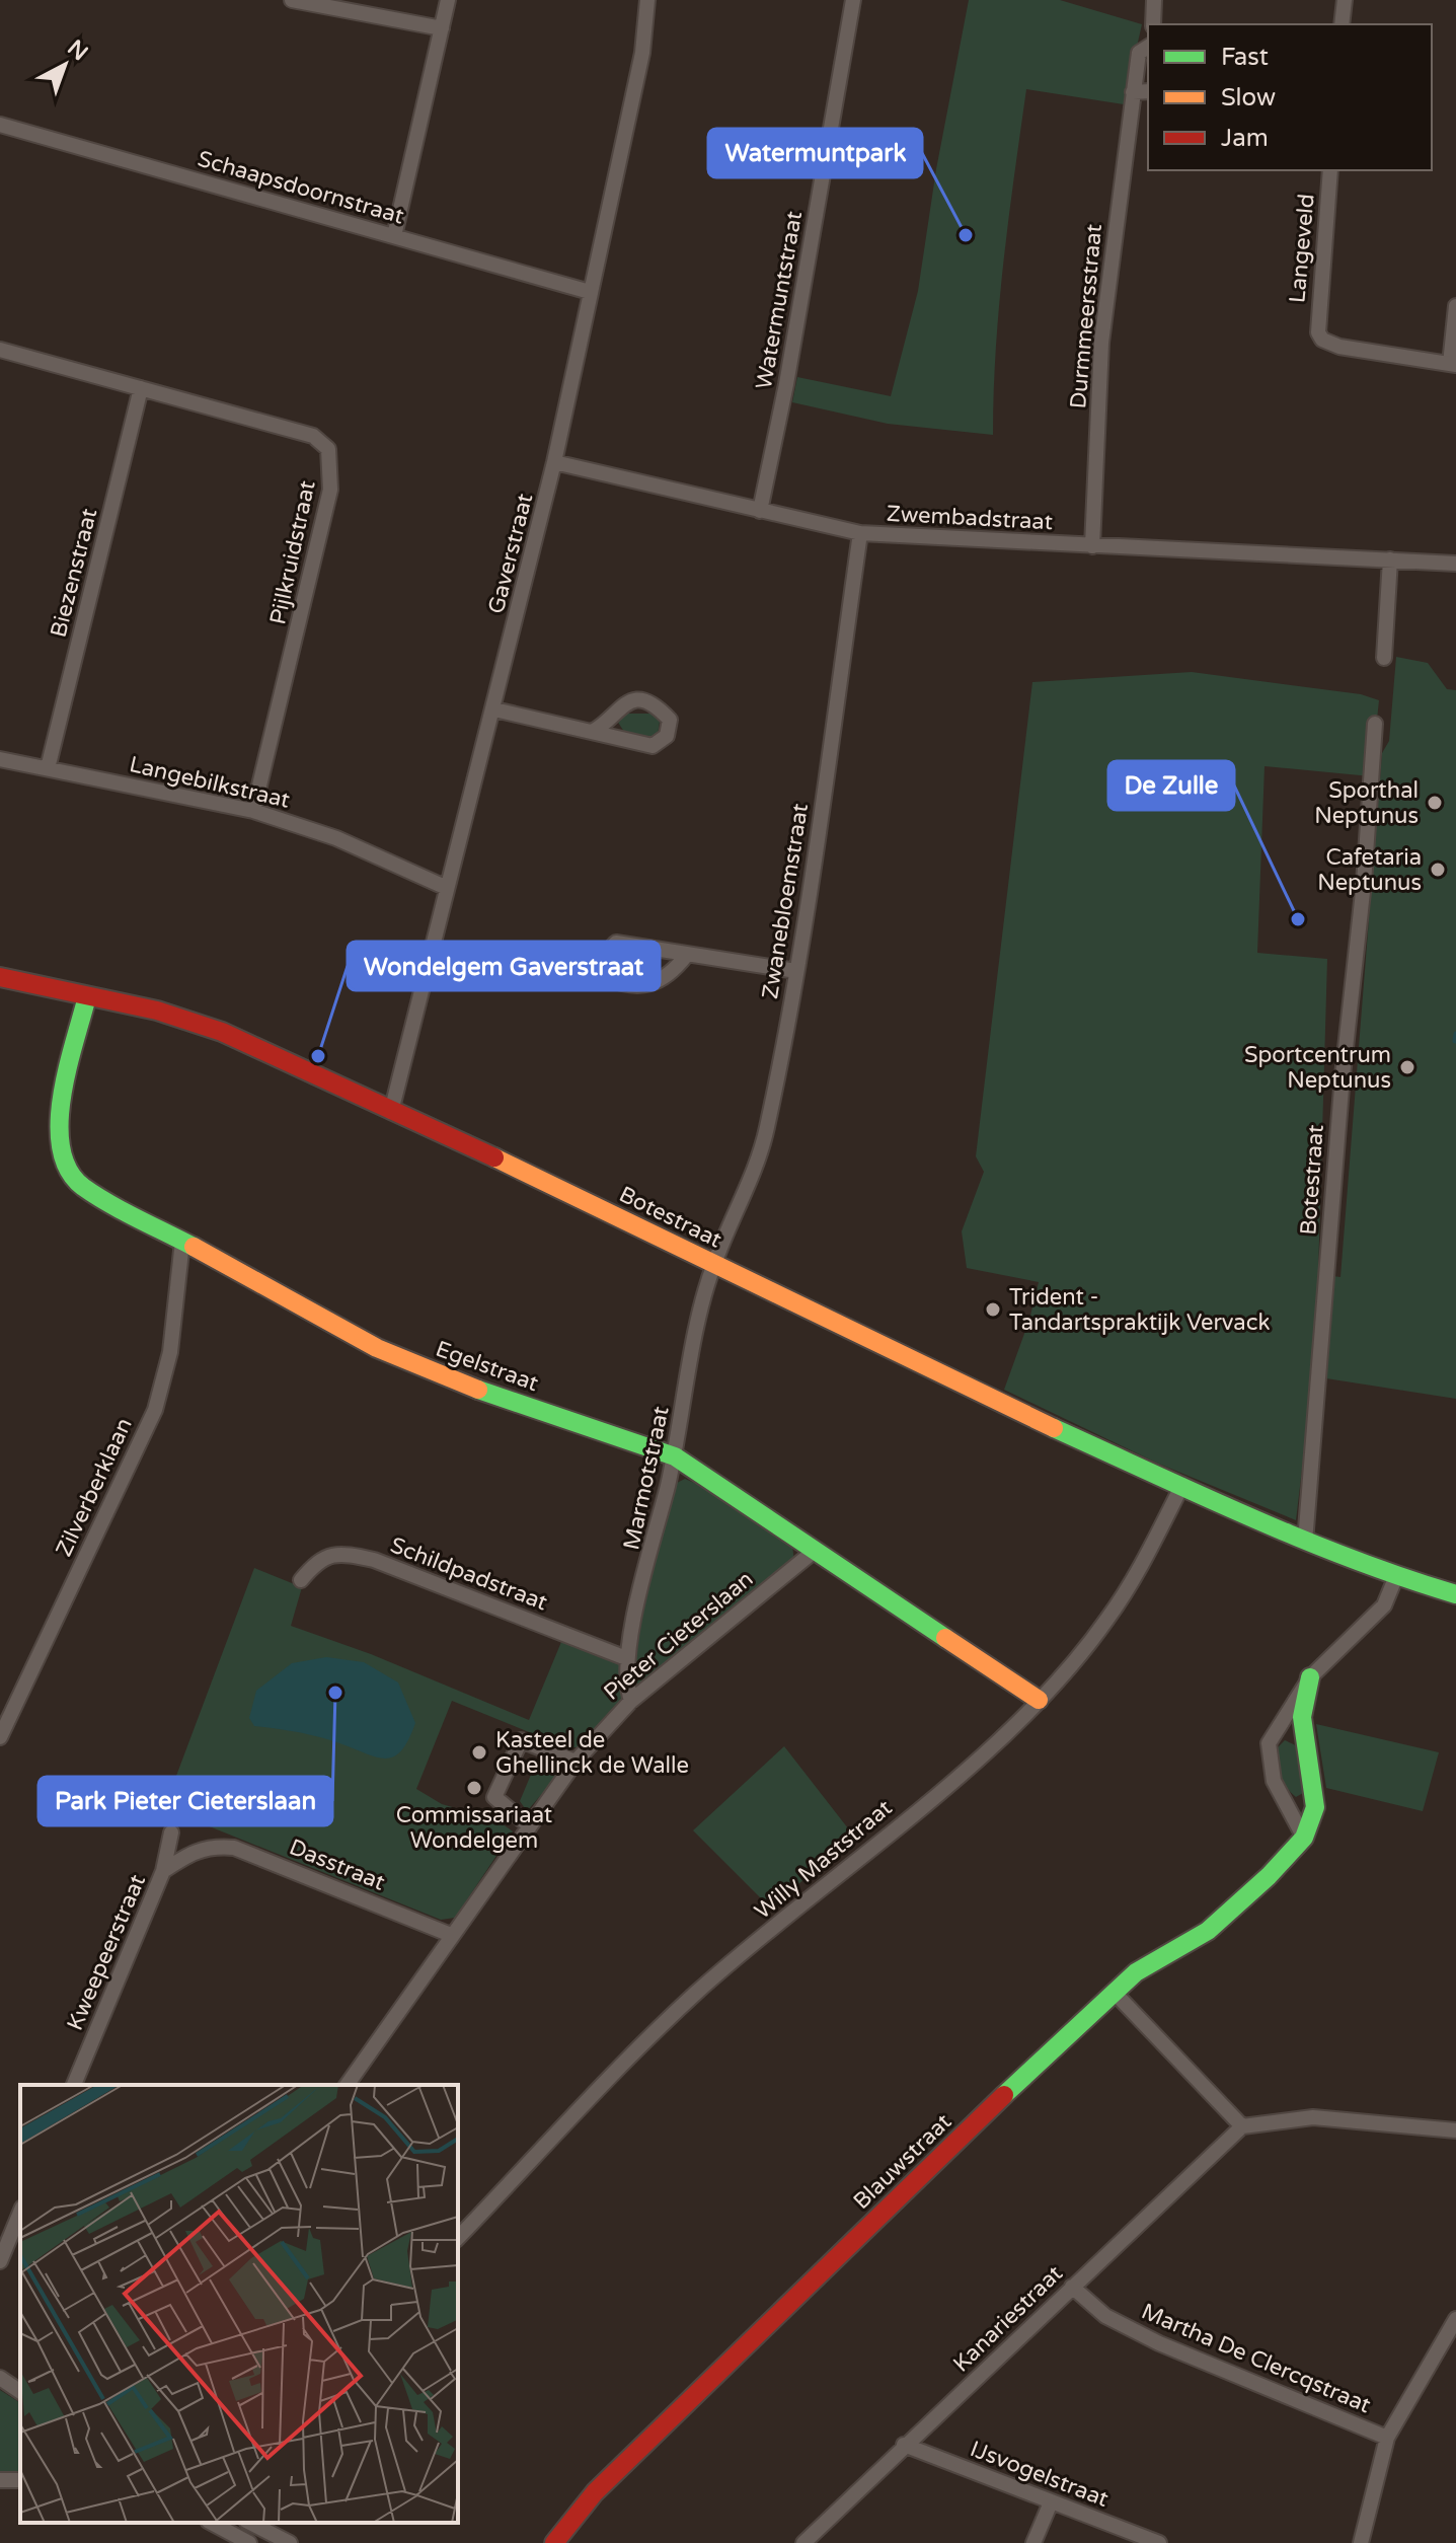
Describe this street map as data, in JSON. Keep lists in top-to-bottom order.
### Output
{
  "streets": {
    "street": [
      "Schaapsdoornstraat",
      "Langeveld",
      "Watermuntstraat",
      "Durmmeersstraat",
      "Zwembadstraat",
      "Pijlkruidstraat",
      "Gaverstraat",
      "Biezenstraat",
      "Langebilkstraat",
      "Zwanebloemstraat",
      "Botestraat",
      "Egelstraat",
      "Marmotstraat",
      "Zilverberklaan",
      "Schildpadstraat",
      "Pieter Cieterslaan",
      "Willy Maststraat",
      "Dasstraat",
      "Kweepeerstraat",
      "Blauwstraat",
      "Kanariestraat",
      "Martha De Clercqstraat",
      "IJsvogelstraat"
    ]
  },
  "crossings": [
    ["Schaapsdoornstraat", "Gaverstraat"],
    ["Watermuntstraat", "Zwembadstraat"],
    ["Durmmeersstraat", "Zwembadstraat"],
    ["Zwembadstraat", "Gaverstraat"],
    ["Zwembadstraat", "Zwanebloemstraat"],
    ["Pijlkruidstraat", "Biezenstraat"],
    ["Pijlkruidstraat", "Langebilkstraat"],
    ["Gaverstraat", "Langebilkstraat"],
    ["Gaverstraat", "Botestraat"],
    ["Biezenstraat", "Langebilkstraat"],
    ["Zwanebloemstraat", "Botestraat"],
    ["Zwanebloemstraat", "Marmotstraat"],
    ["Botestraat", "Egelstraat"],
    ["Botestraat", "Marmotstraat"],
    ["Botestraat", "Willy Maststraat"],
    ["Egelstraat", "Marmotstraat"],
    ["Egelstraat", "Zilverberklaan"],
    ["Egelstraat", "Pieter Cieterslaan"],
    ["Egelstraat", "Willy Maststraat"],
    ["Marmotstraat", "Schildpadstraat"],
    ["Marmotstraat", "Pieter Cieterslaan"],
    ["Pieter Cieterslaan", "Dasstraat"],
    ["Dasstraat", "Kweepeerstraat"],
    ["Kanariestraat", "Martha De Clercqstraat"],
    ["Kanariestraat", "IJsvogelstraat"]
  ],
  "places": [
    "Watermuntpark",
    "Sporthal Neptunus",
    "Cafetaria Neptunus",
    "De Zulle",
    "Wondelgem Gaverstraat",
    "Sportcentrum Neptunus",
    "Trident - Tandartspraktijk Vervack",
    "Park Pieter Cieterslaan",
    "Kasteel de Ghellinck de Walle",
    "Commissariaat Wondelgem"
  ],
  "legend": ["Fast", "Slow", "Jam"],
  "north": "top right"
}
